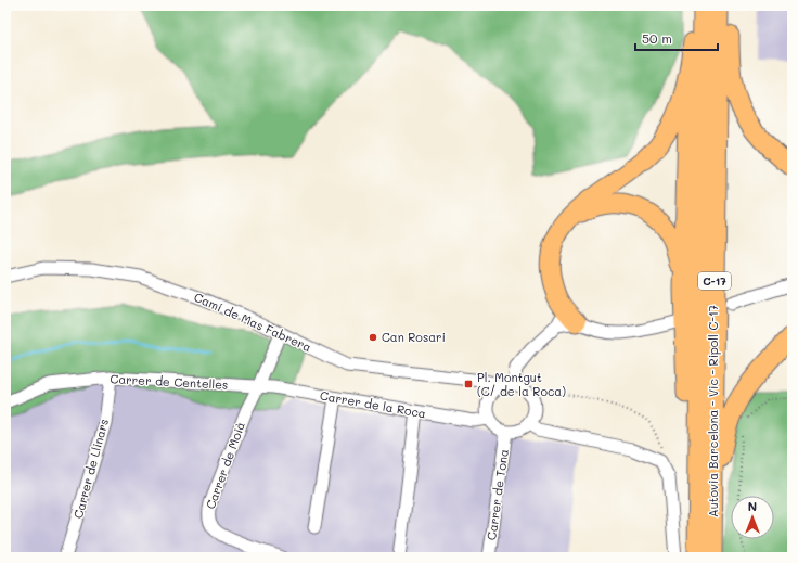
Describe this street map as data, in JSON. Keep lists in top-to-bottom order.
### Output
{
  "streets": {
    "highway": ["C-17", "Autovia Barcelona - Vic - Ripoll C-17"],
    "street": [
      "Camí de Mas Fabrera",
      "Carrer de Centelles",
      "Carrer de la Roca",
      "Carrer de Moià",
      "Carrer de Llinars",
      "Carrer de Tona"
    ]
  },
  "crossings": [
    ["Camí de Mas Fabrera", "Carrer de la Roca"],
    ["Camí de Mas Fabrera", "Carrer de Moià"],
    ["Camí de Mas Fabrera", "Carrer de Tona"],
    ["Carrer de Centelles", "Carrer de la Roca"],
    ["Carrer de Centelles", "Carrer de Moià"],
    ["Carrer de Centelles", "Carrer de Llinars"],
    ["Carrer de la Roca", "Carrer de Moià"],
    ["Carrer de la Roca", "Carrer de Tona"]
  ],
  "places": {
    "other": ["Can Rosari"],
    "transit": ["Pl. Montgut (C/ de la Roca)"]
  },
  "scale_bar": "50 m",
  "north": "top"
}
